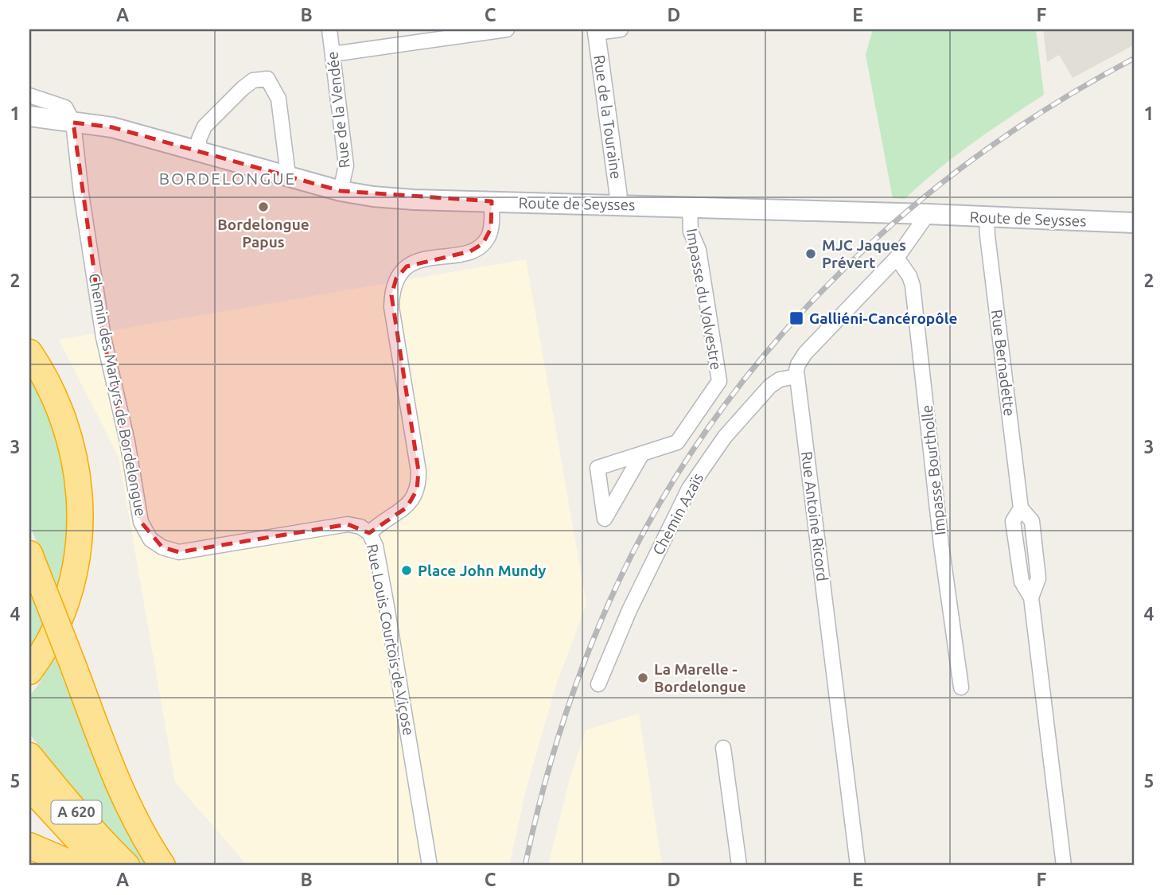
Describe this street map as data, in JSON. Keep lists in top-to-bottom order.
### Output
{
  "streets": {
    "highway": ["A 620"],
    "main road": ["Route de Seysses"],
    "street": [
      "Rue de la Vendée",
      "Rue de la Touraine",
      "Impasse du Volvestre",
      "Rue Bernadette",
      "Chemin des Martyrs de Bordelongue",
      "Impasse Bourtholle",
      "Chemin Azaïs",
      "Rue Antoine Ricord",
      "Rue Louis Courtois de Viçose"
    ]
  },
  "crossings": [
    ["Rue de la Vendée", "Route de Seysses"],
    ["Rue de la Touraine", "Route de Seysses"],
    ["Route de Seysses", "Impasse du Volvestre"],
    ["Route de Seysses", "Rue Bernadette"],
    ["Route de Seysses", "Chemin des Martyrs de Bordelongue"],
    ["Route de Seysses", "Rue Antoine Ricord"],
    ["Route de Seysses", "Rue Louis Courtois de Viçose"],
    ["Chemin des Martyrs de Bordelongue", "Rue Louis Courtois de Viçose"],
    ["Impasse Bourtholle", "Rue Antoine Ricord"],
    ["Chemin Azaïs", "Rue Antoine Ricord"]
  ],
  "districts": ["BORDELONGUE"],
  "places": {
    "other": [
      "Bordelongue Papus",
      "MJC Jaques Prévert",
      "Place John Mundy",
      "La Marelle - Bordelongue"
    ],
    "transit": ["Galliéni-Cancéropôle"]
  },
  "grid": {
    "columns": [
      "A",
      "B",
      "C",
      "D",
      "E",
      "F"
    ],
    "rows": [
      "1",
      "2",
      "3",
      "4",
      "5"
    ]
  }
}
